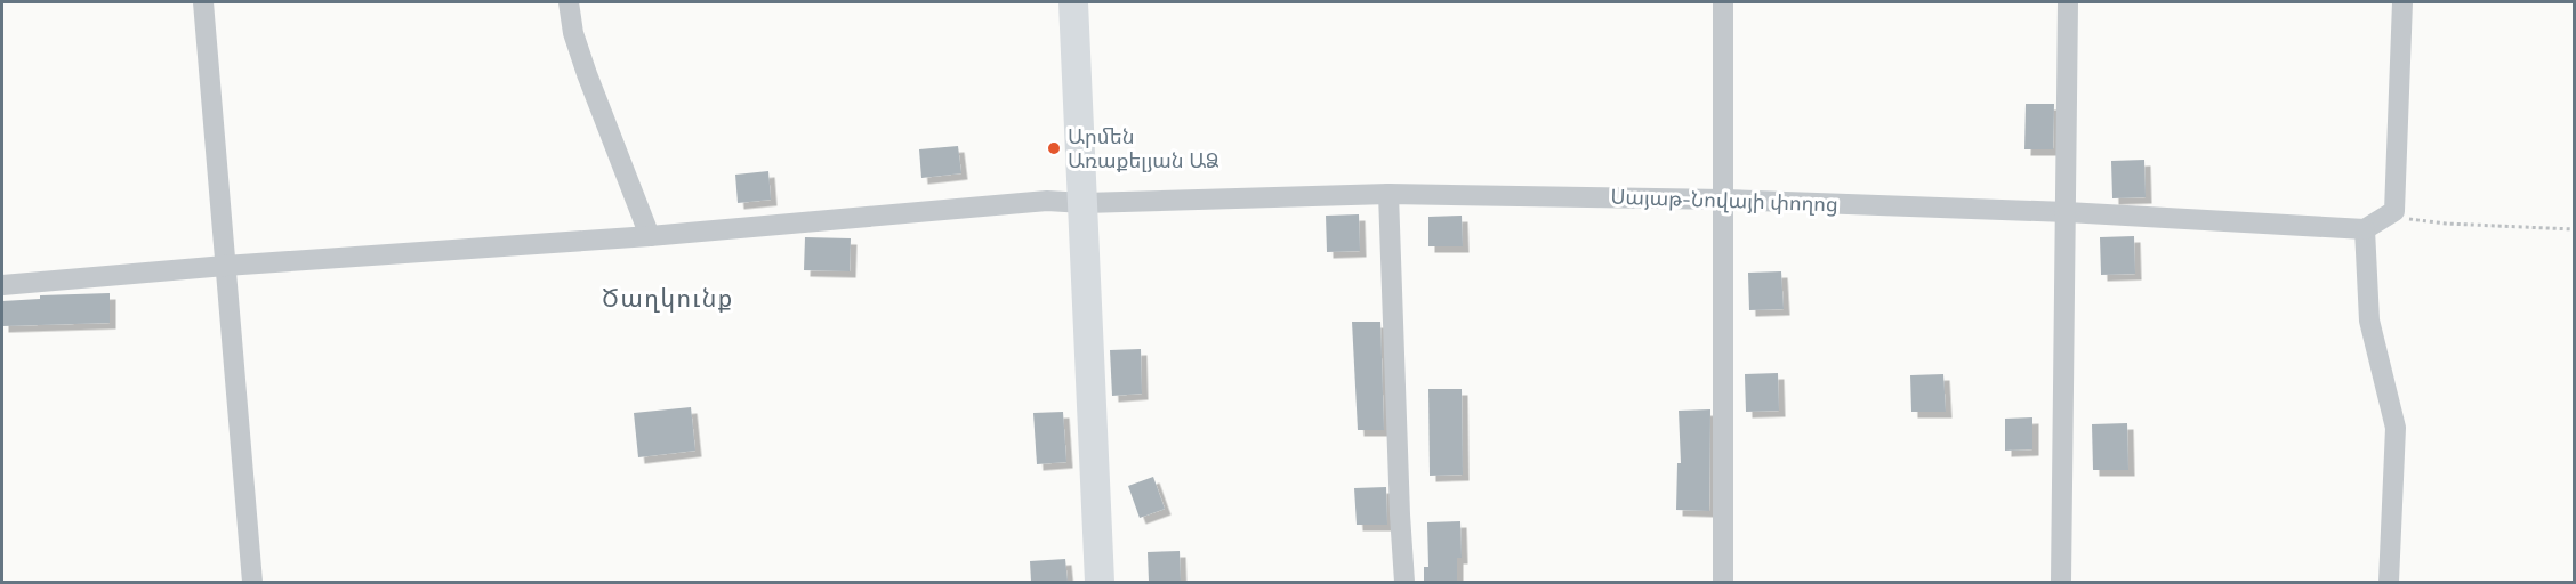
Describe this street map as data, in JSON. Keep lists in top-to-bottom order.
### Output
{
  "streets": {
    "street": ["Սայաթ-Նովայի փողոց"]
  },
  "districts": ["Ծաղկունք"],
  "places": ["Արմեն Առաքելյան ԱՁ"]
}
